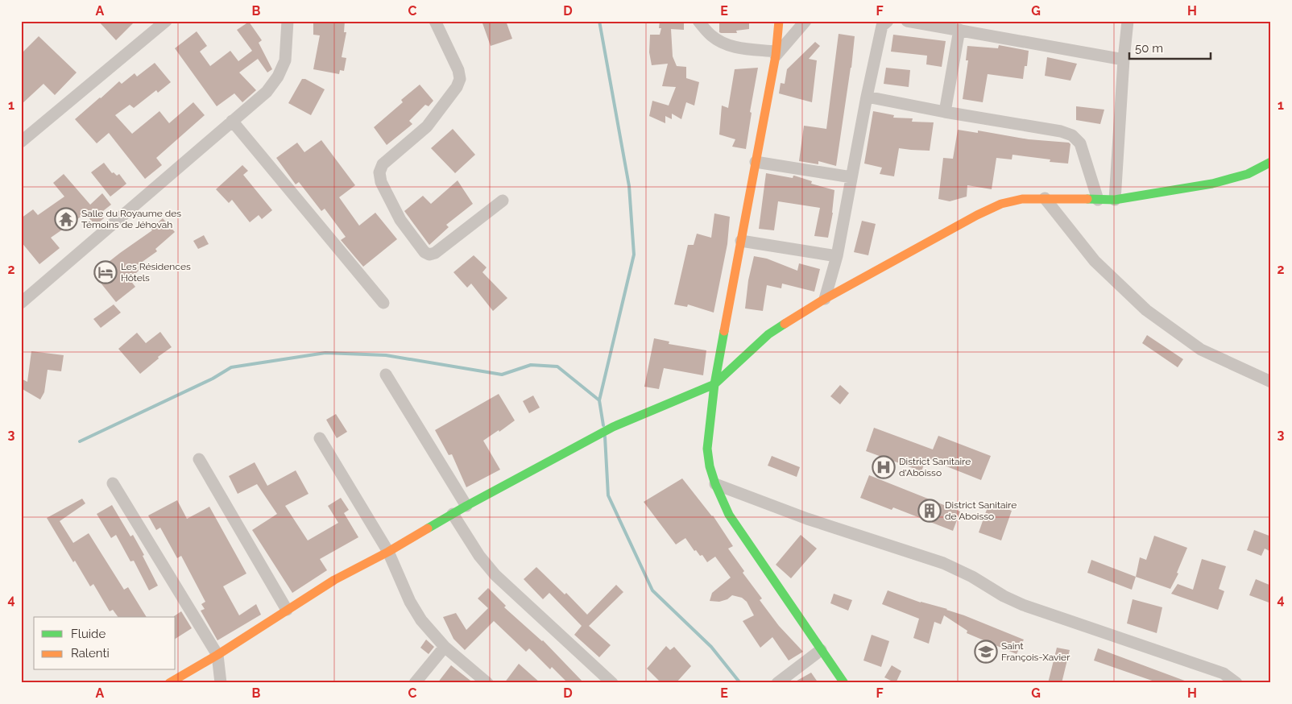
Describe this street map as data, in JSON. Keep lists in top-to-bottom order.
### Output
{
  "places": {
    "temple": ["Salle du Royaume des Témoins de Jéhovah"],
    "hotel": ["Les Résidences Hôtels"],
    "hospital": ["District Sanitaire d'Aboisso"],
    "building": ["District Sanitaire de Aboisso"],
    "school or university": ["Saint François-Xavier"]
  },
  "legend": ["Fluide", "Ralenti"],
  "scale_bar": "50 m",
  "grid": {
    "columns": [
      "A",
      "B",
      "C",
      "D",
      "E",
      "F",
      "G",
      "H"
    ],
    "rows": [
      "1",
      "2",
      "3",
      "4"
    ]
  }
}
